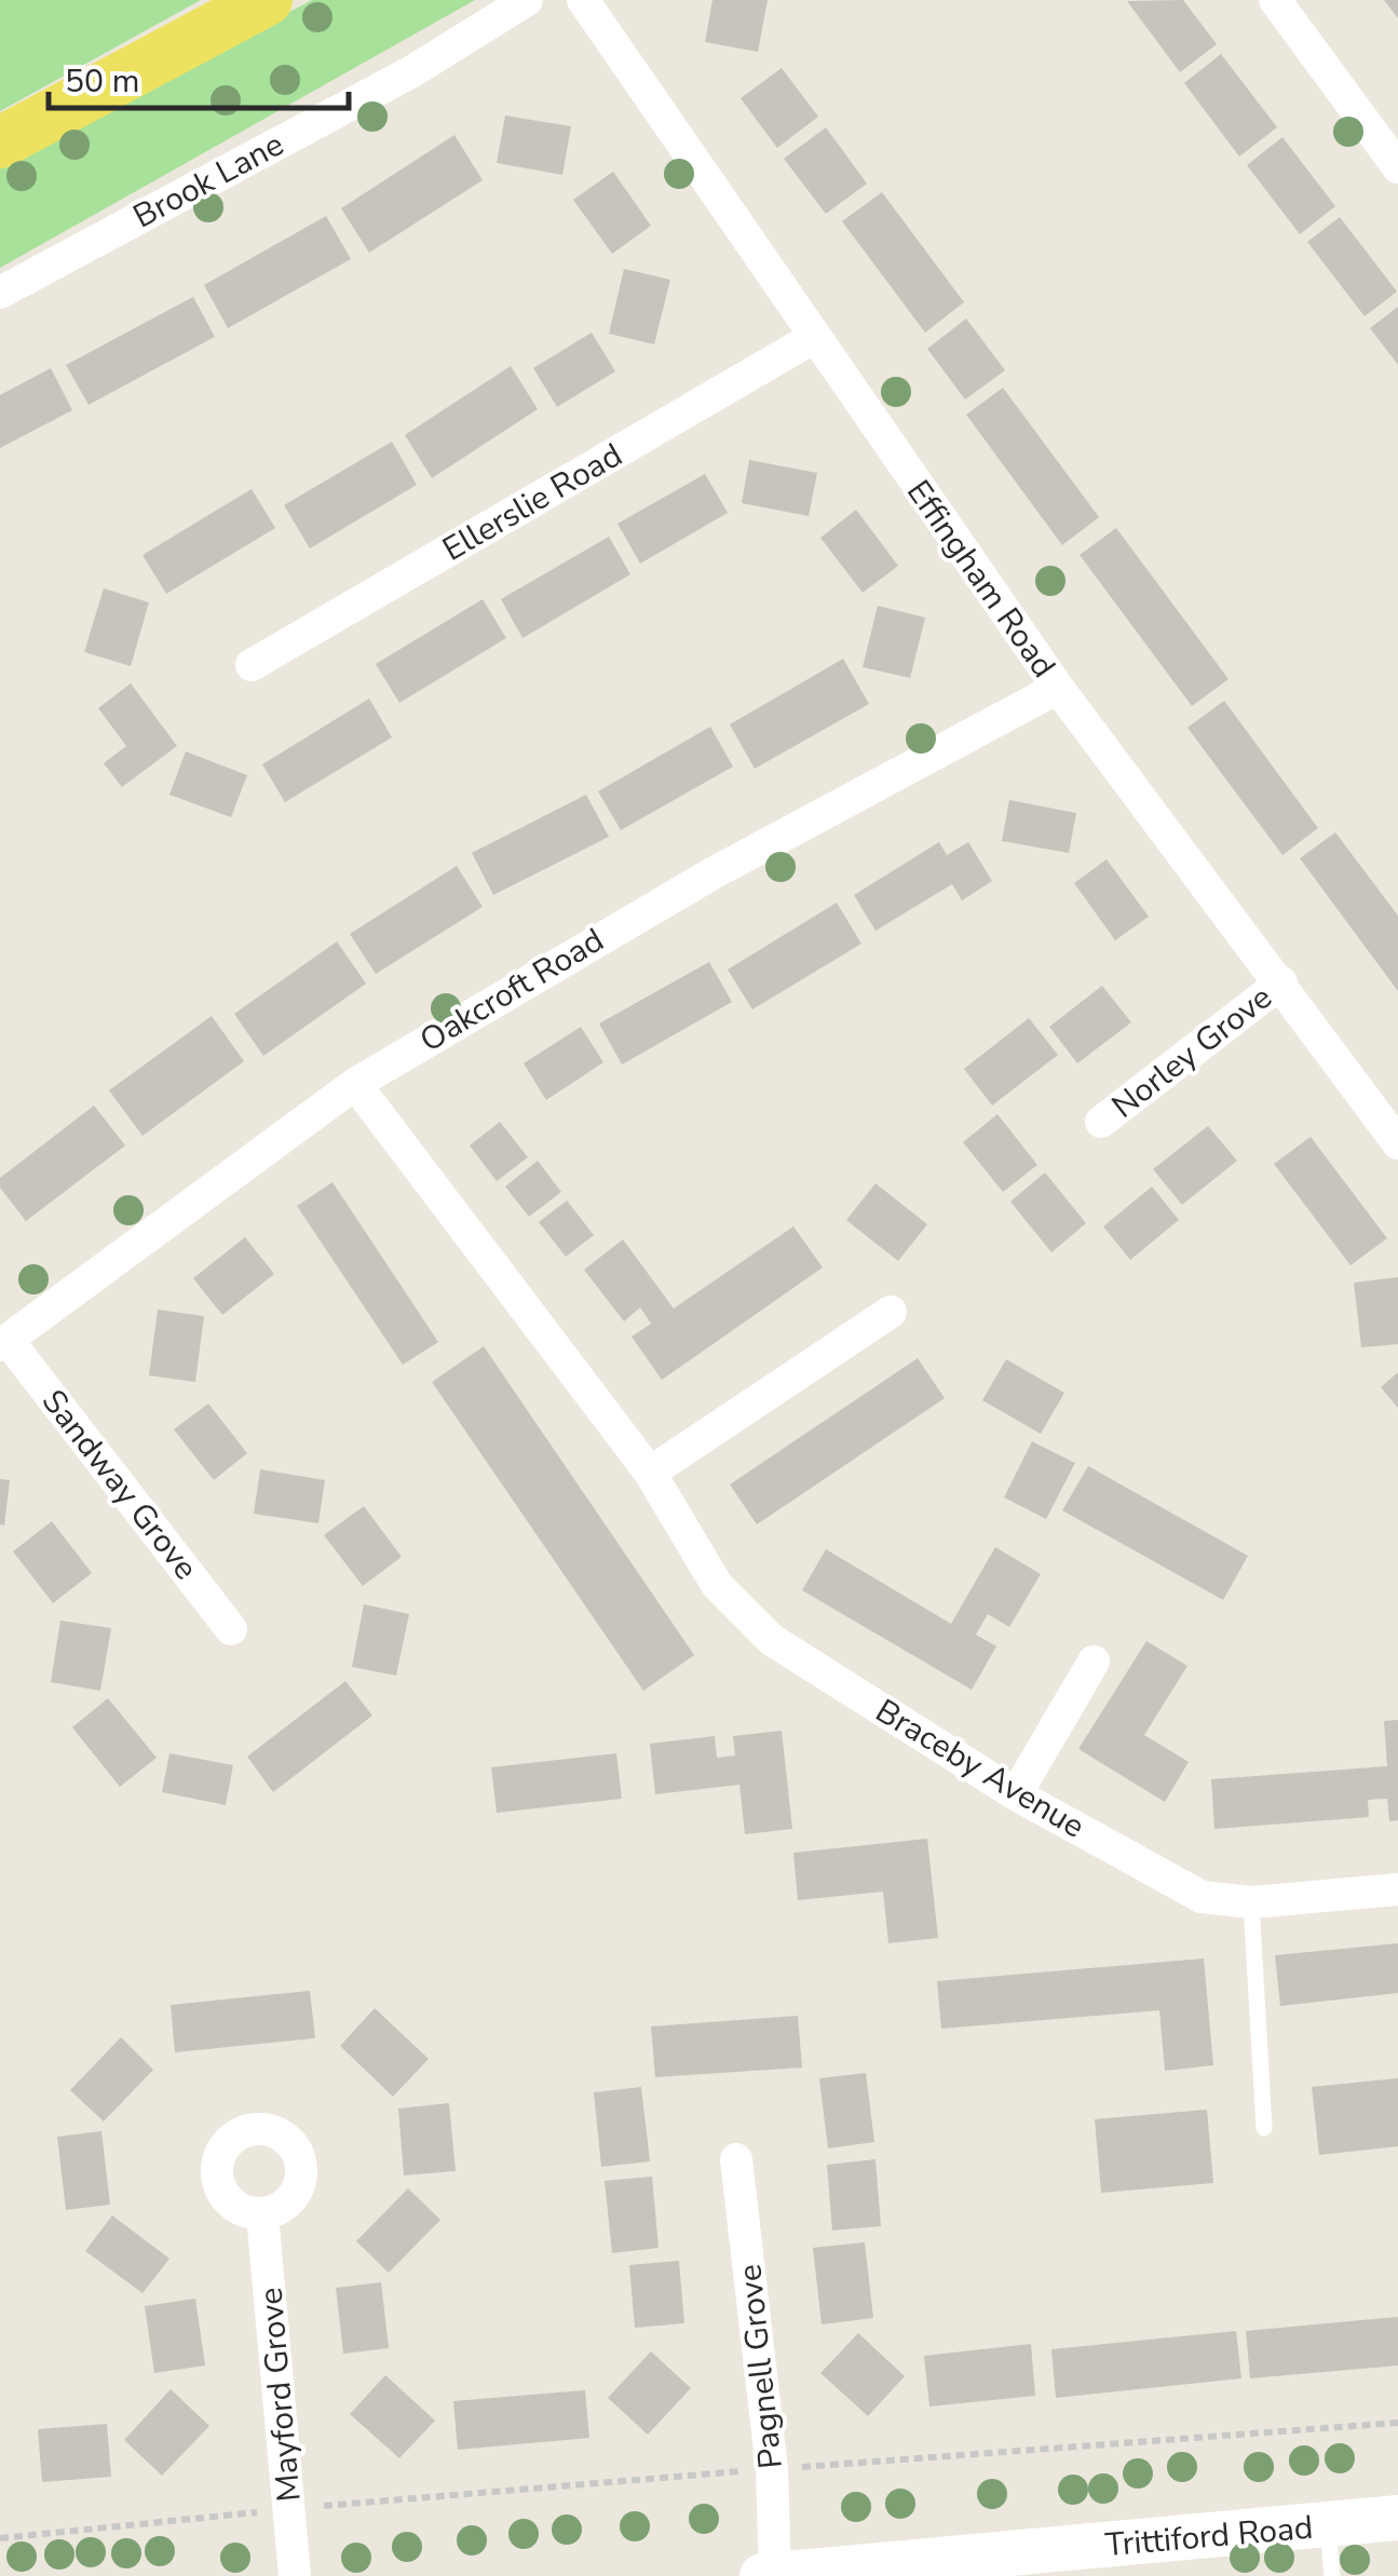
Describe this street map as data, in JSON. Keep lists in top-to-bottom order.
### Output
{
  "streets": {
    "street": [
      "Brook Lane",
      "Ellerslie Road",
      "Effingham Road",
      "Oakcroft Road",
      "Norley Grove",
      "Sandway Grove",
      "Braceby Avenue",
      "Pagnell Grove",
      "Mayford Grove",
      "Trittiford Road"
    ]
  },
  "crossings": [
    ["Ellerslie Road", "Effingham Road"],
    ["Effingham Road", "Oakcroft Road"],
    ["Effingham Road", "Norley Grove"],
    ["Oakcroft Road", "Sandway Grove"],
    ["Oakcroft Road", "Braceby Avenue"],
    ["Pagnell Grove", "Trittiford Road"]
  ],
  "scale_bar": "50 m"
}
